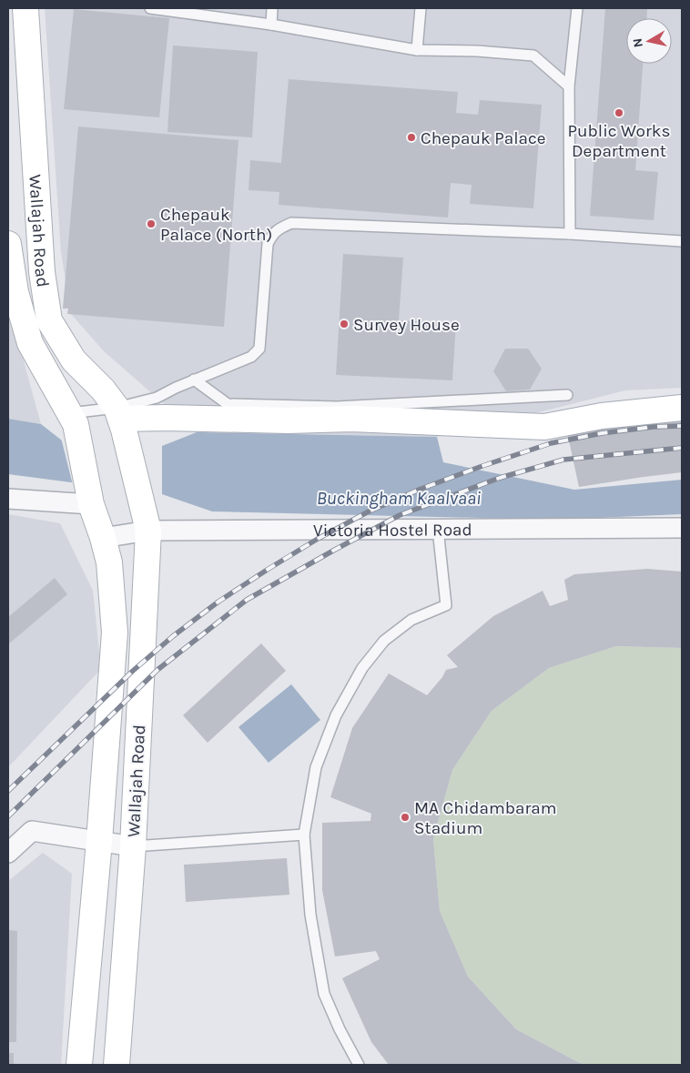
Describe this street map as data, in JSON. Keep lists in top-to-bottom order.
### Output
{
  "streets": {
    "main road": ["Wallajah Road"],
    "street": ["Victoria Hostel Road"]
  },
  "crossings": [
    ["Wallajah Road", "Victoria Hostel Road"]
  ],
  "water": ["Buckingham Kaalvaai"],
  "places": [
    "Public Works Department",
    "Chepauk Palace",
    "Chepauk Palace (North)",
    "Survey House",
    "MA Chidambaram Stadium"
  ],
  "north": "left"
}
